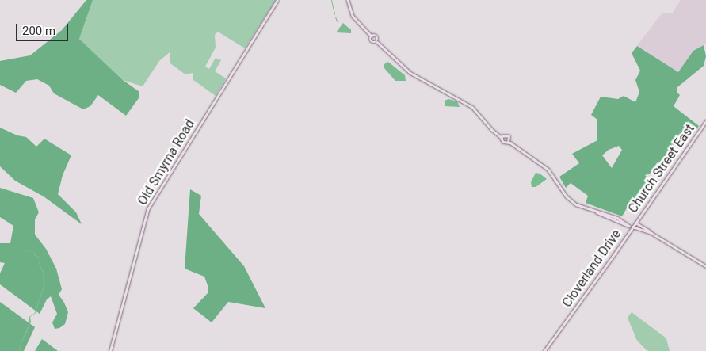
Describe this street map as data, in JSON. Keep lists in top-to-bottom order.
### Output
{
  "streets": {
    "street": ["Old Smyrna Road", "Church Street East", "Cloverland Drive"]
  },
  "crossings": [
    ["Church Street East", "Cloverland Drive"]
  ],
  "scale_bar": "200 m"
}
